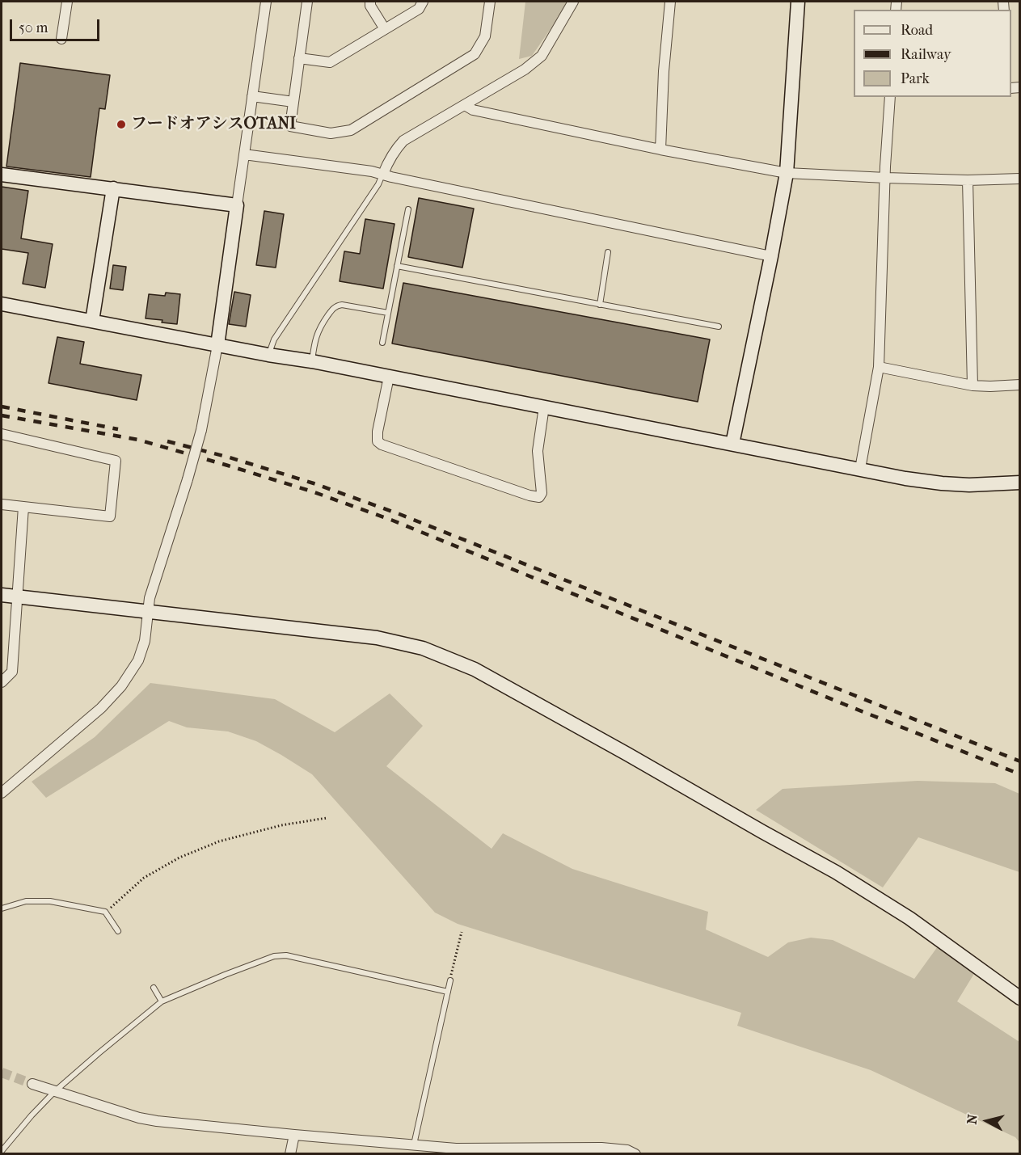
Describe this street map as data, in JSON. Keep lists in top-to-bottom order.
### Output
{
  "places": ["フードオアシスOTANI"],
  "legend": ["Road", "Railway", "Park"],
  "scale_bar": "50 m",
  "north": "left"
}
